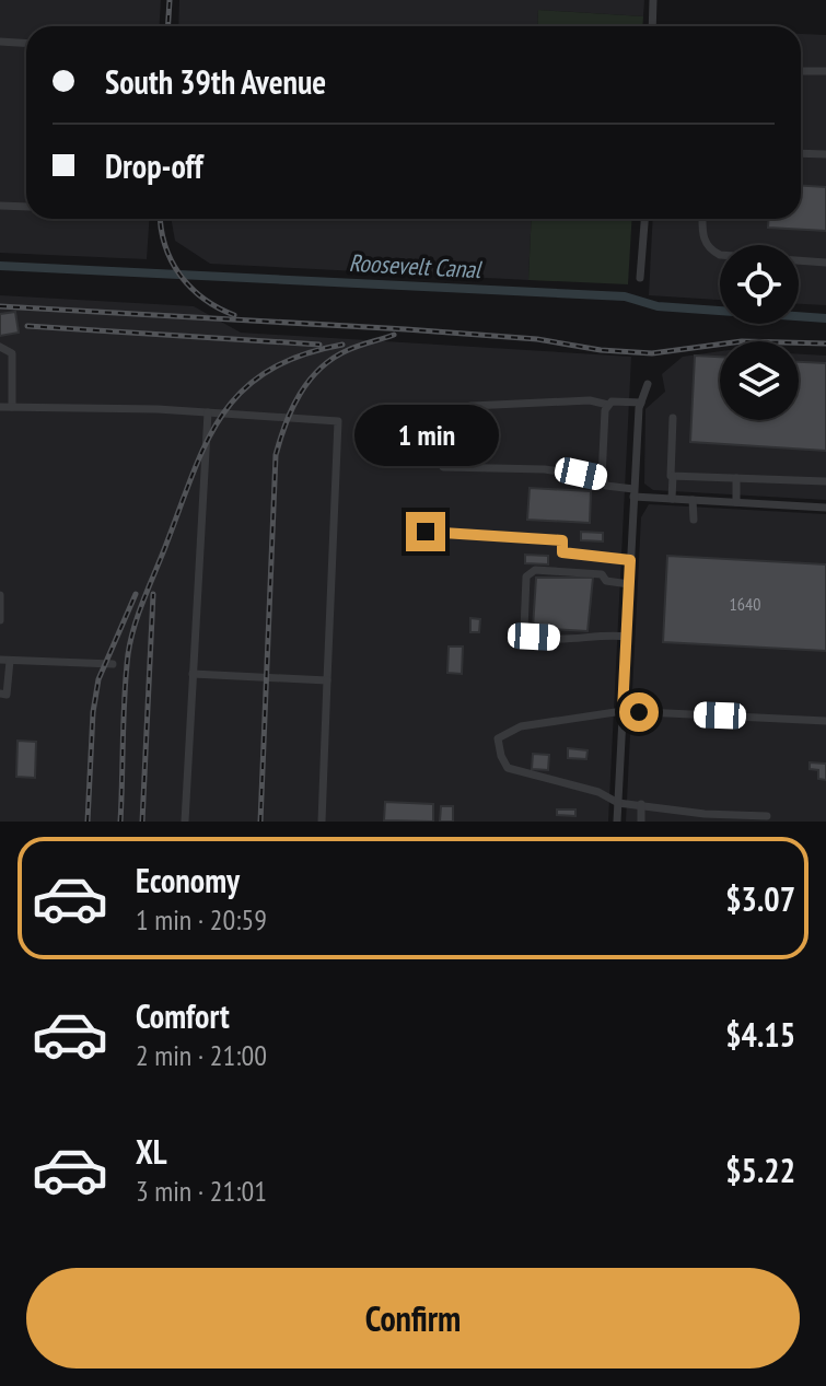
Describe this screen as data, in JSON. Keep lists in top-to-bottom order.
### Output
{
  "water": ["Roosevelt Canal"],
  "house_numbers": ["1640"],
  "page": {
    "banner": ["South 39th Avenue", "Drop-off"],
    "bubble": "1 min",
    "list": [
      {
        "name": "Economy",
        "note": "1 min · 20:59",
        "value": "$3.07"
      },
      {
        "name": "Comfort",
        "note": "2 min · 21:00",
        "value": "$4.15"
      },
      {
        "name": "XL",
        "note": "3 min · 21:01",
        "value": "$5.22"
      }
    ],
    "buttons": "Confirm"
  }
}
